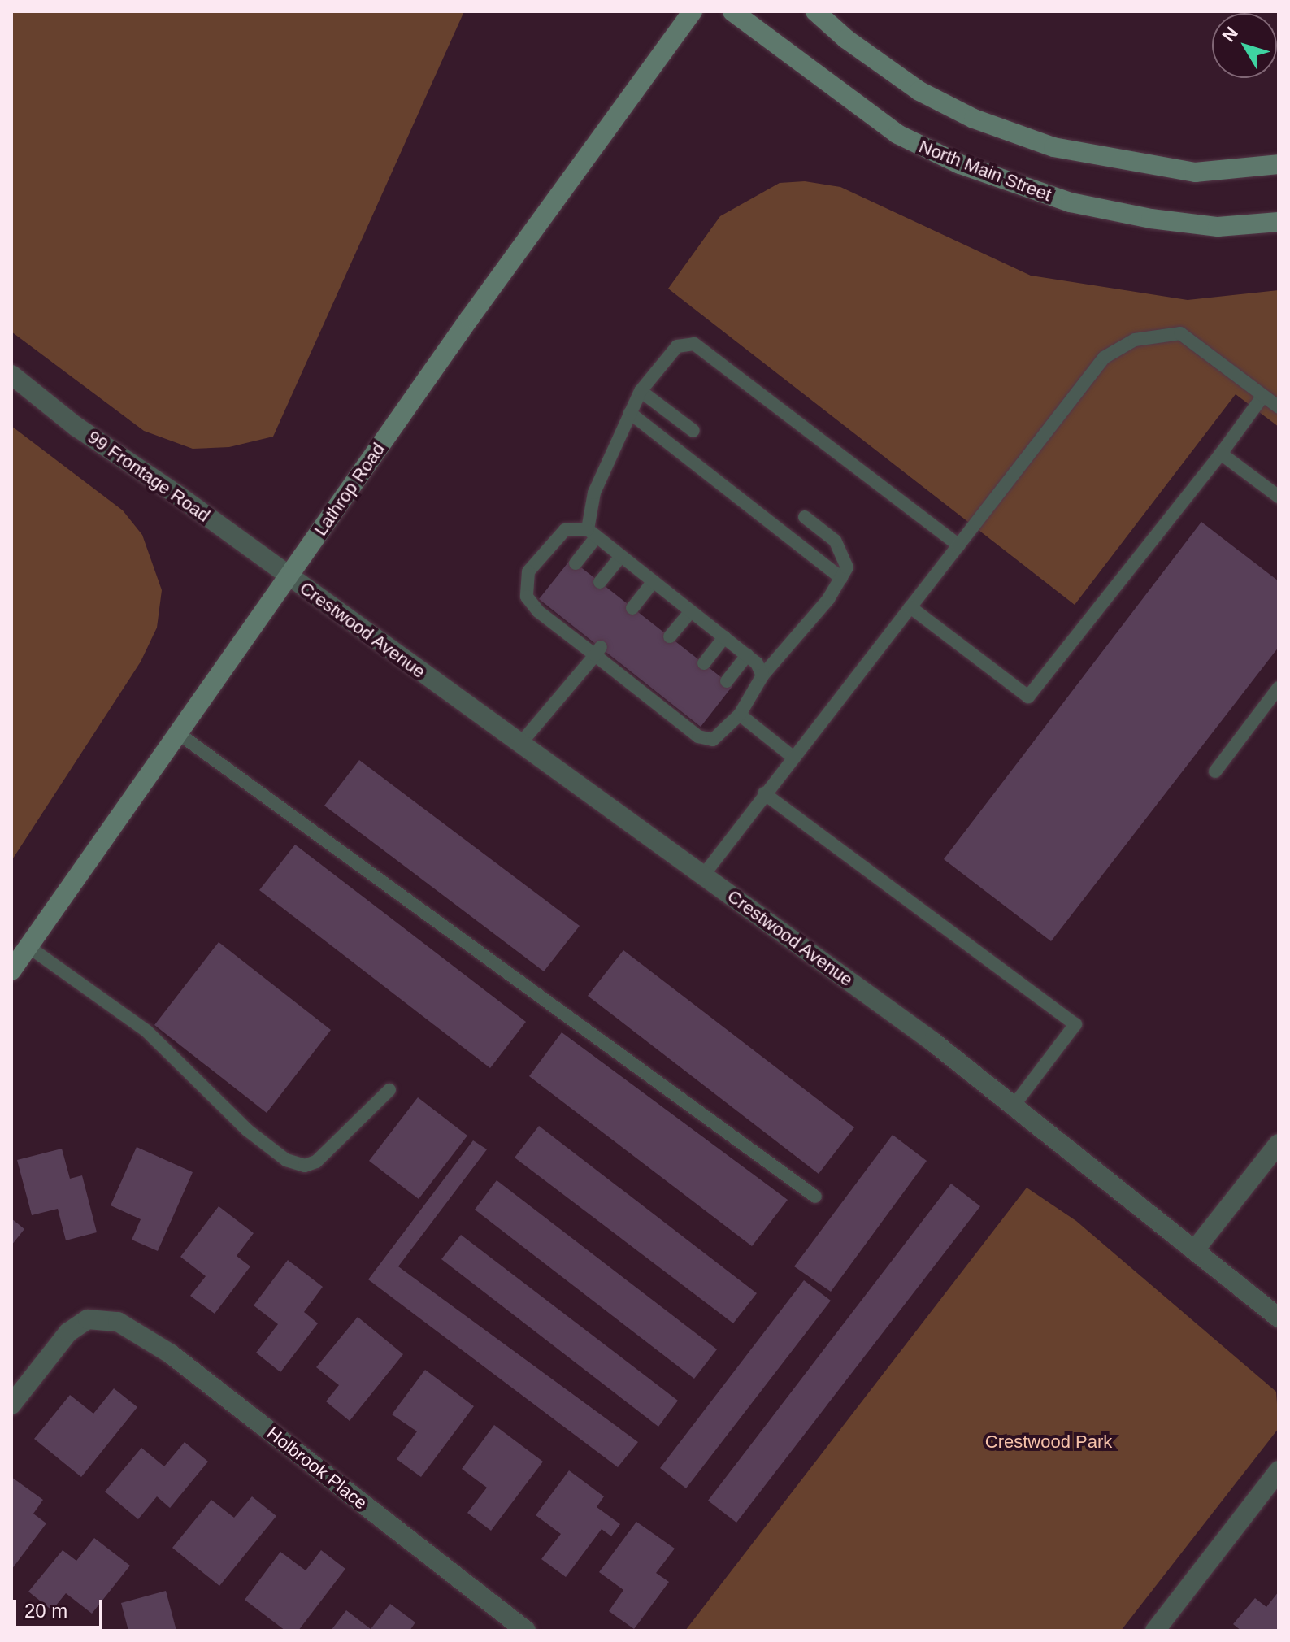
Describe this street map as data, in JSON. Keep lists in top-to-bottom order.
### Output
{
  "streets": {
    "main road": ["North Main Street", "Lathrop Road"],
    "street": ["99 Frontage Road", "Crestwood Avenue", "Holbrook Place"]
  },
  "crossings": [
    ["99 Frontage Road", "Lathrop Road"],
    ["99 Frontage Road", "Crestwood Avenue"],
    ["Lathrop Road", "Crestwood Avenue"]
  ],
  "parks": ["Crestwood Park"],
  "scale_bar": "20 m",
  "north": "top left"
}
